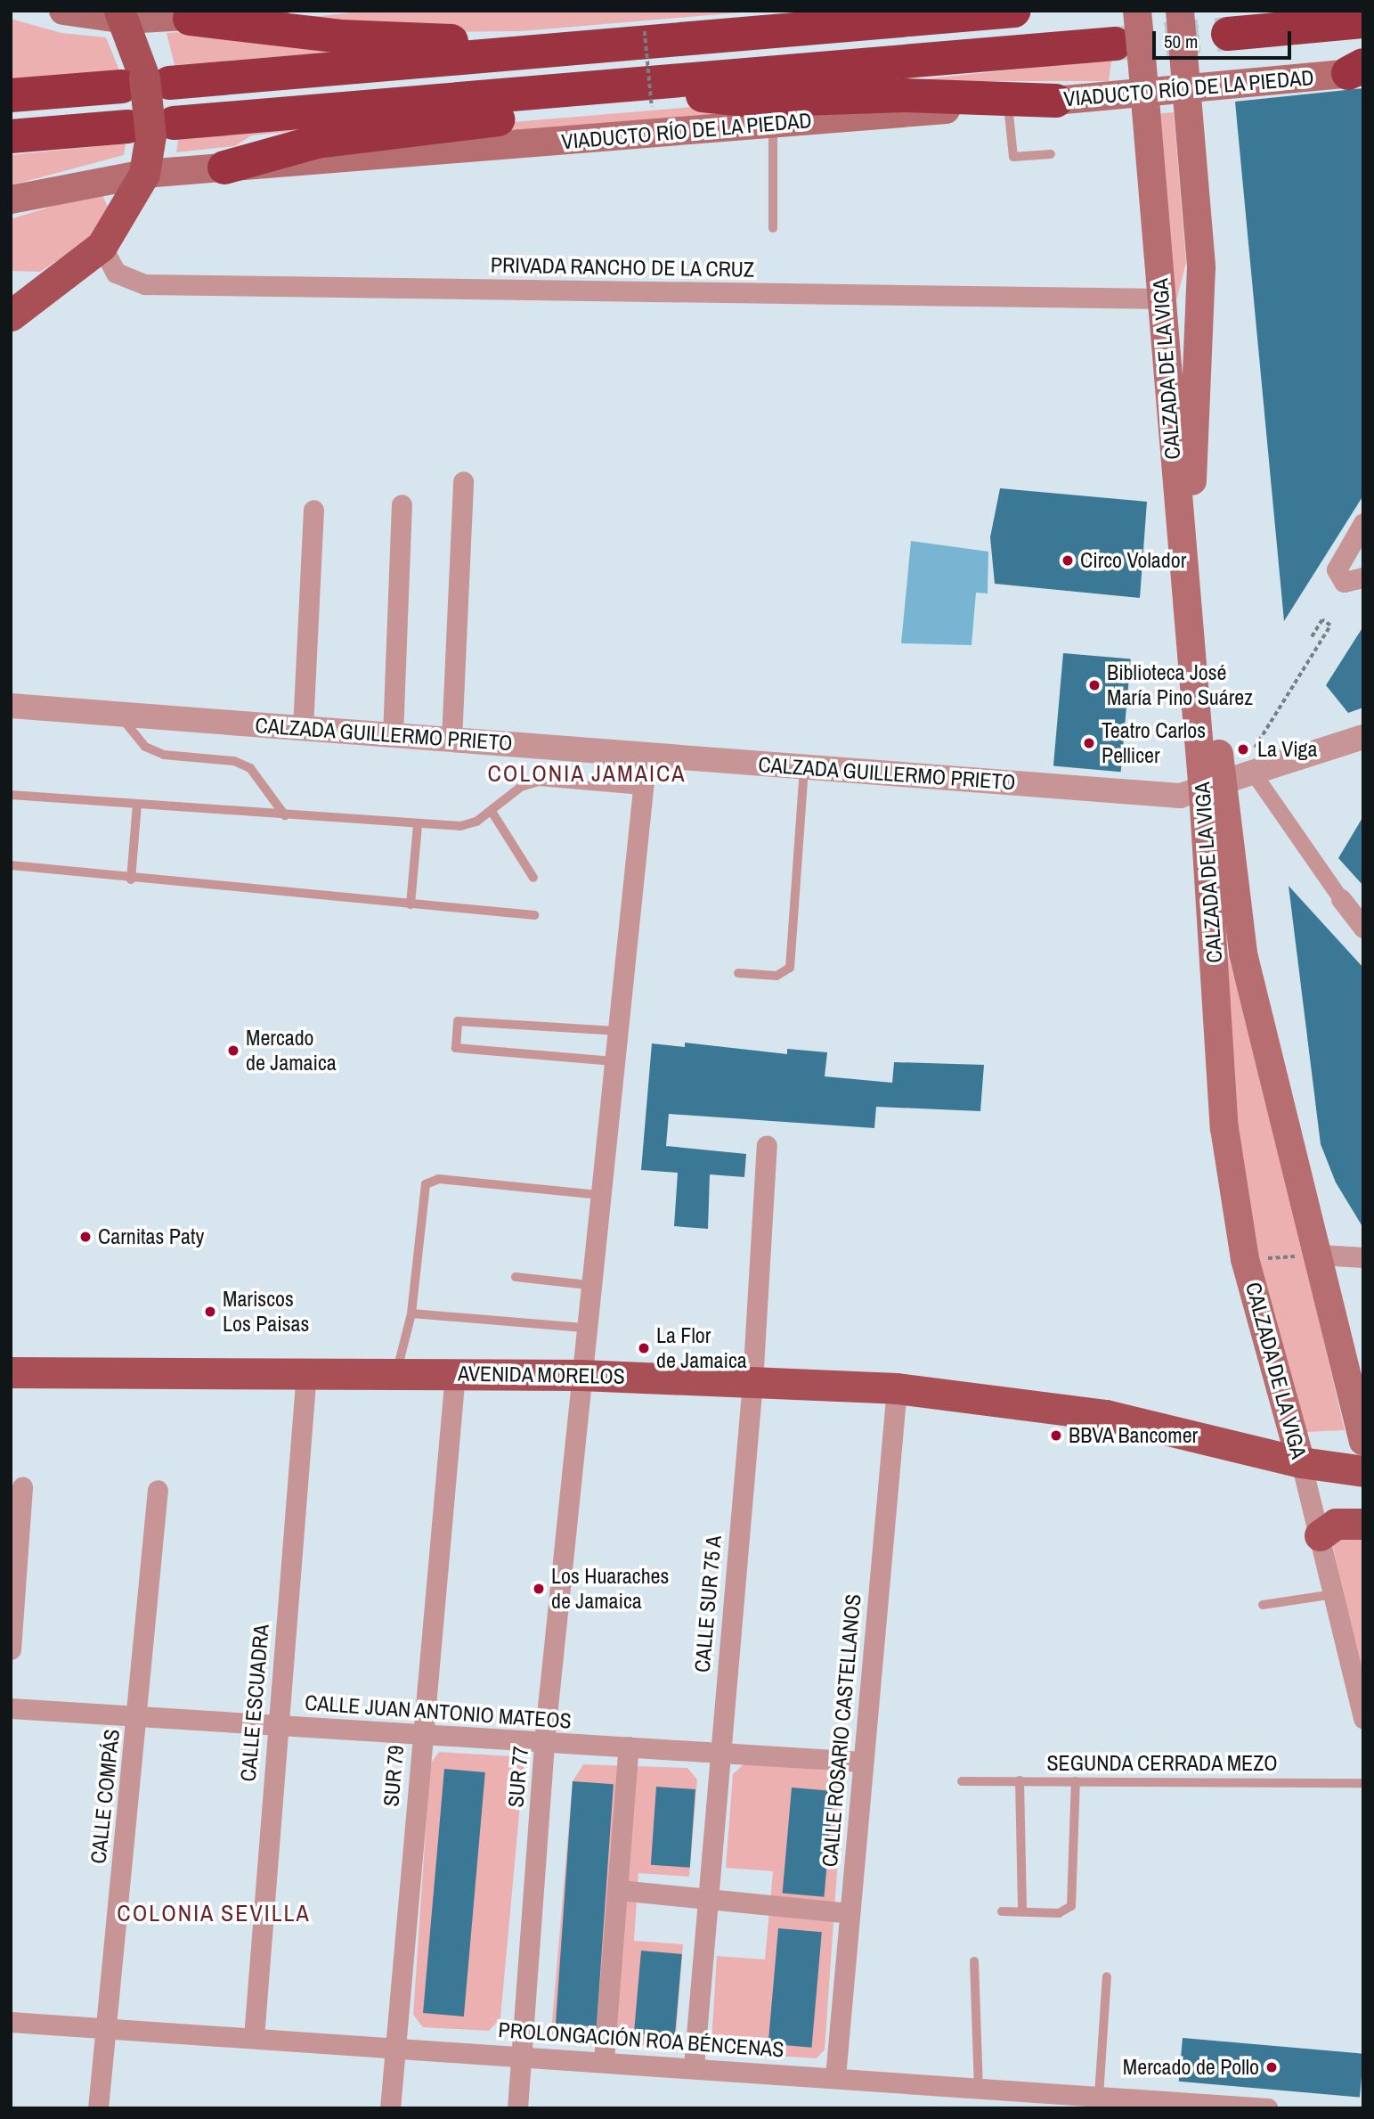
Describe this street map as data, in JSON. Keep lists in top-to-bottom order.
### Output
{
  "streets": {
    "main road": ["VIADUCTO RÍO DE LA PIEDAD", "CALZADA DE LA VIGA", "AVENIDA MORELOS"],
    "street": [
      "PRIVADA RANCHO DE LA CRUZ",
      "CALZADA GUILLERMO PRIETO",
      "CALLE SUR 75 A",
      "CALLE ESCUADRA",
      "CALLE JUAN ANTONIO MATEOS",
      "CALLE ROSARIO CASTELLANOS",
      "SUR 79",
      "SUR 77",
      "CALLE COMPÁS",
      "PROLONGACIÓN ROA BÉNCENAS"
    ],
    "lane": ["SEGUNDA CERRADA MEZO"]
  },
  "crossings": [
    ["VIADUCTO RÍO DE LA PIEDAD", "CALZADA DE LA VIGA"],
    ["PRIVADA RANCHO DE LA CRUZ", "CALZADA DE LA VIGA"],
    ["CALZADA DE LA VIGA", "CALZADA GUILLERMO PRIETO"],
    ["CALZADA DE LA VIGA", "AVENIDA MORELOS"],
    ["CALZADA GUILLERMO PRIETO", "SUR 77"],
    ["AVENIDA MORELOS", "CALLE SUR 75 A"],
    ["AVENIDA MORELOS", "CALLE ESCUADRA"],
    ["AVENIDA MORELOS", "CALLE ROSARIO CASTELLANOS"],
    ["AVENIDA MORELOS", "SUR 79"],
    ["AVENIDA MORELOS", "SUR 77"],
    ["CALLE SUR 75 A", "CALLE JUAN ANTONIO MATEOS"],
    ["CALLE SUR 75 A", "PROLONGACIÓN ROA BÉNCENAS"],
    ["CALLE ESCUADRA", "CALLE JUAN ANTONIO MATEOS"],
    ["CALLE ESCUADRA", "PROLONGACIÓN ROA BÉNCENAS"],
    ["CALLE JUAN ANTONIO MATEOS", "CALLE ROSARIO CASTELLANOS"],
    ["CALLE JUAN ANTONIO MATEOS", "SUR 79"],
    ["CALLE JUAN ANTONIO MATEOS", "SUR 77"],
    ["CALLE JUAN ANTONIO MATEOS", "CALLE COMPÁS"],
    ["CALLE ROSARIO CASTELLANOS", "PROLONGACIÓN ROA BÉNCENAS"],
    ["SUR 79", "PROLONGACIÓN ROA BÉNCENAS"],
    ["SUR 77", "PROLONGACIÓN ROA BÉNCENAS"],
    ["CALLE COMPÁS", "PROLONGACIÓN ROA BÉNCENAS"]
  ],
  "districts": ["COLONIA JAMAICA", "COLONIA SEVILLA"],
  "places": [
    "Circo Volador",
    "Biblioteca José María Pino Suárez",
    "Teatro Carlos Pellicer",
    "La Viga",
    "Mercado de Jamaica",
    "Carnitas Paty",
    "Mariscos Los Paisas",
    "La Flor de Jamaica",
    "BBVA Bancomer",
    "Los Huaraches de Jamaica",
    "Mercado de Pollo"
  ],
  "scale_bar": "50 m"
}
